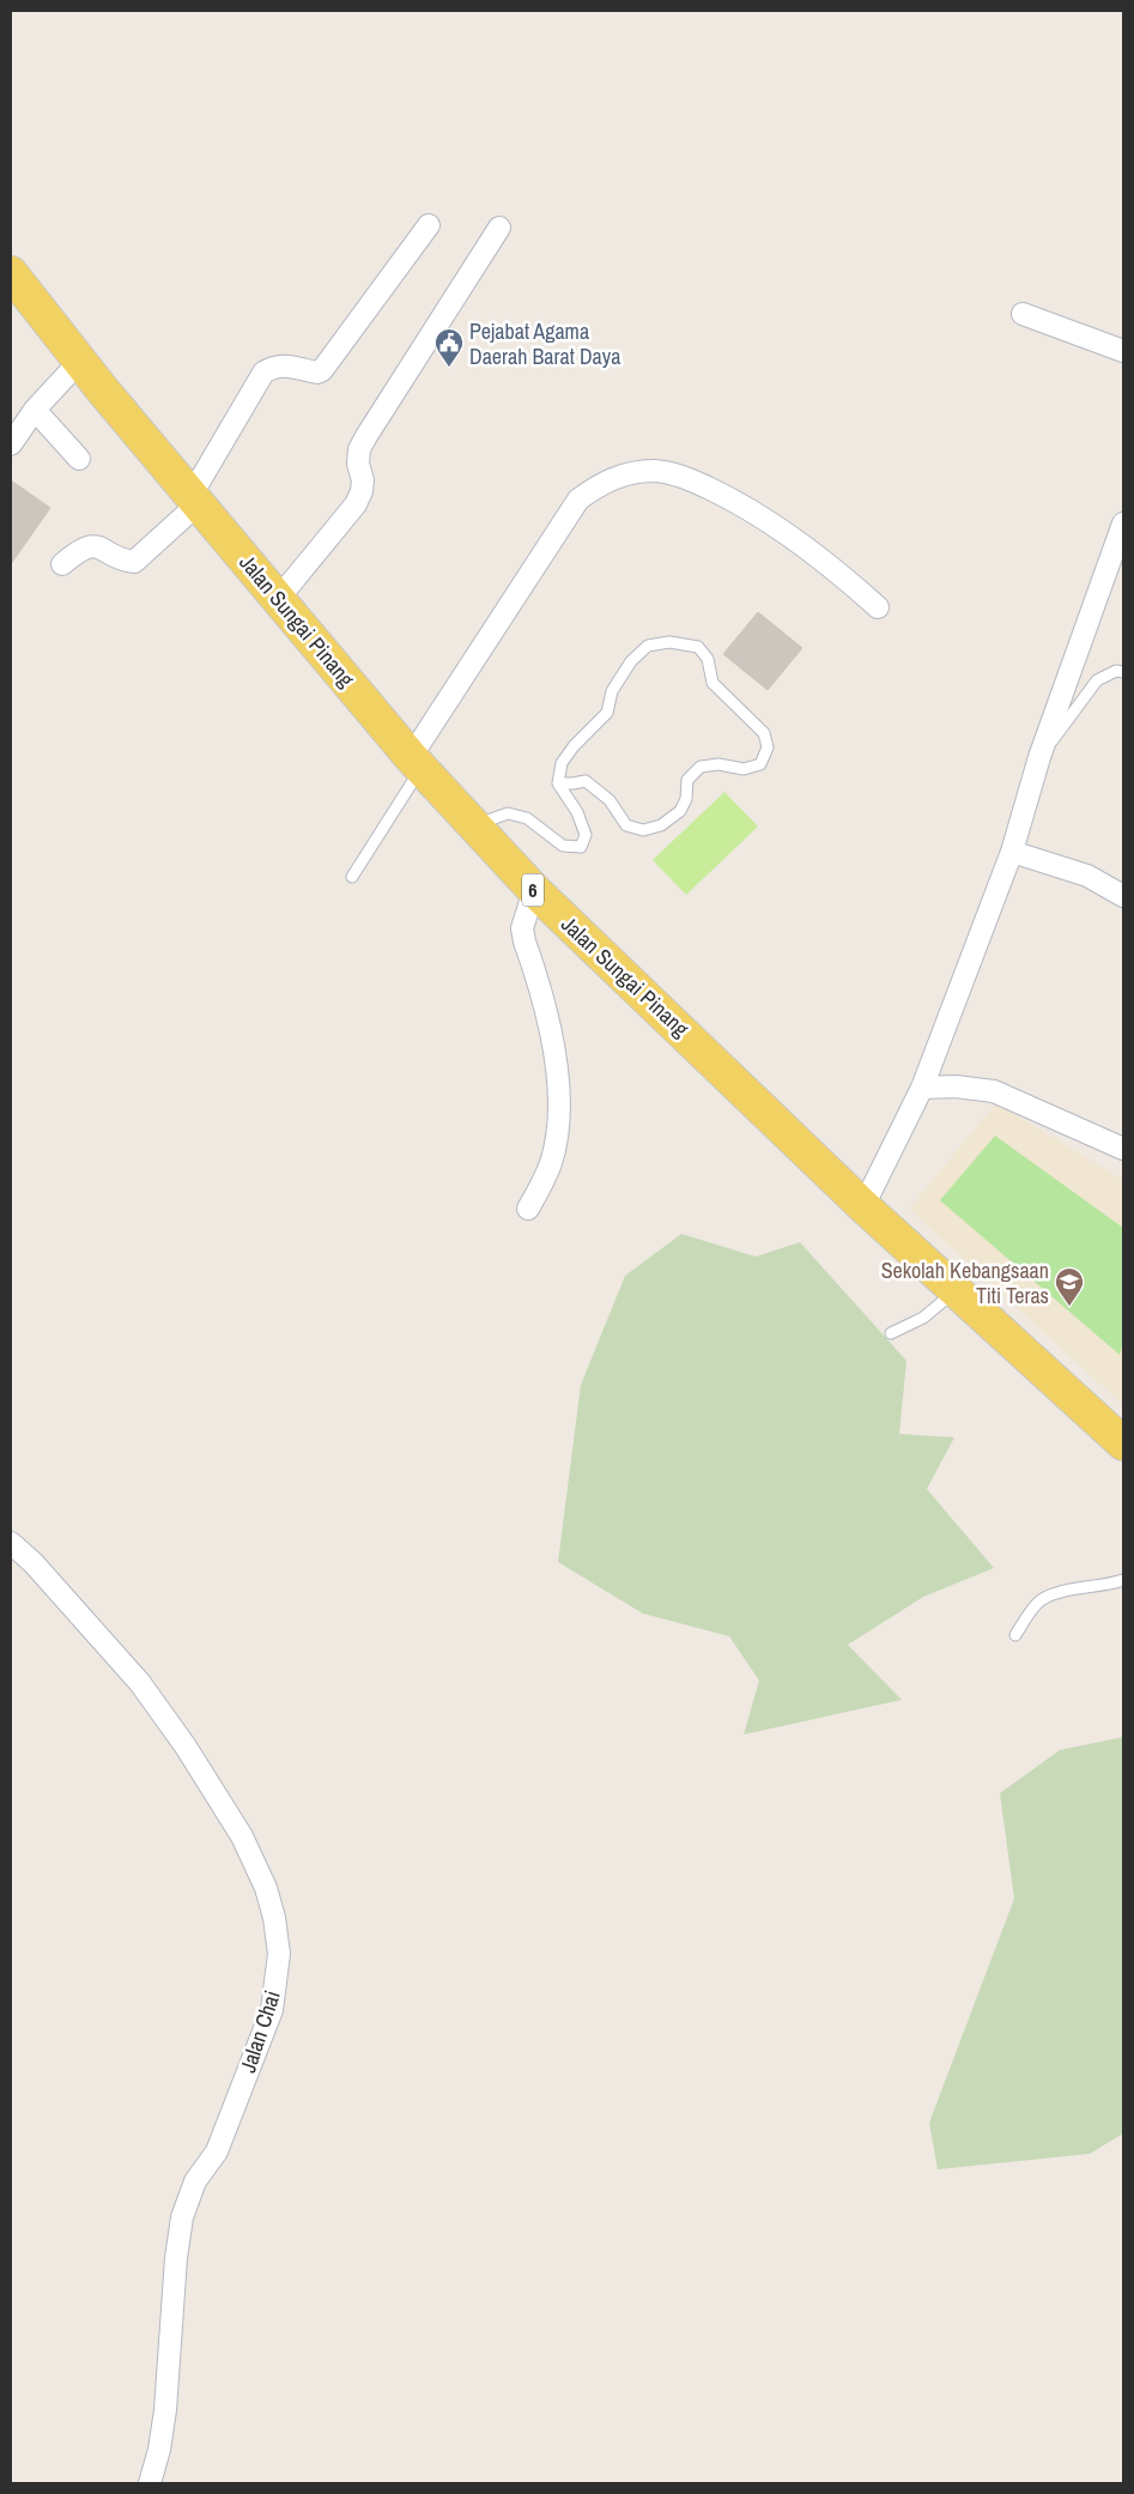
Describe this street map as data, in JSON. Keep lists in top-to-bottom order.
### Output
{
  "streets": {
    "main road": ["Jalan Sungai Pinang", "6"],
    "street": ["Jalan Chai"]
  },
  "places": {
    "public building": ["Pejabat Agama Daerah Barat Daya"],
    "school or university": ["Sekolah Kebangsaan Titi Teras"]
  }
}
